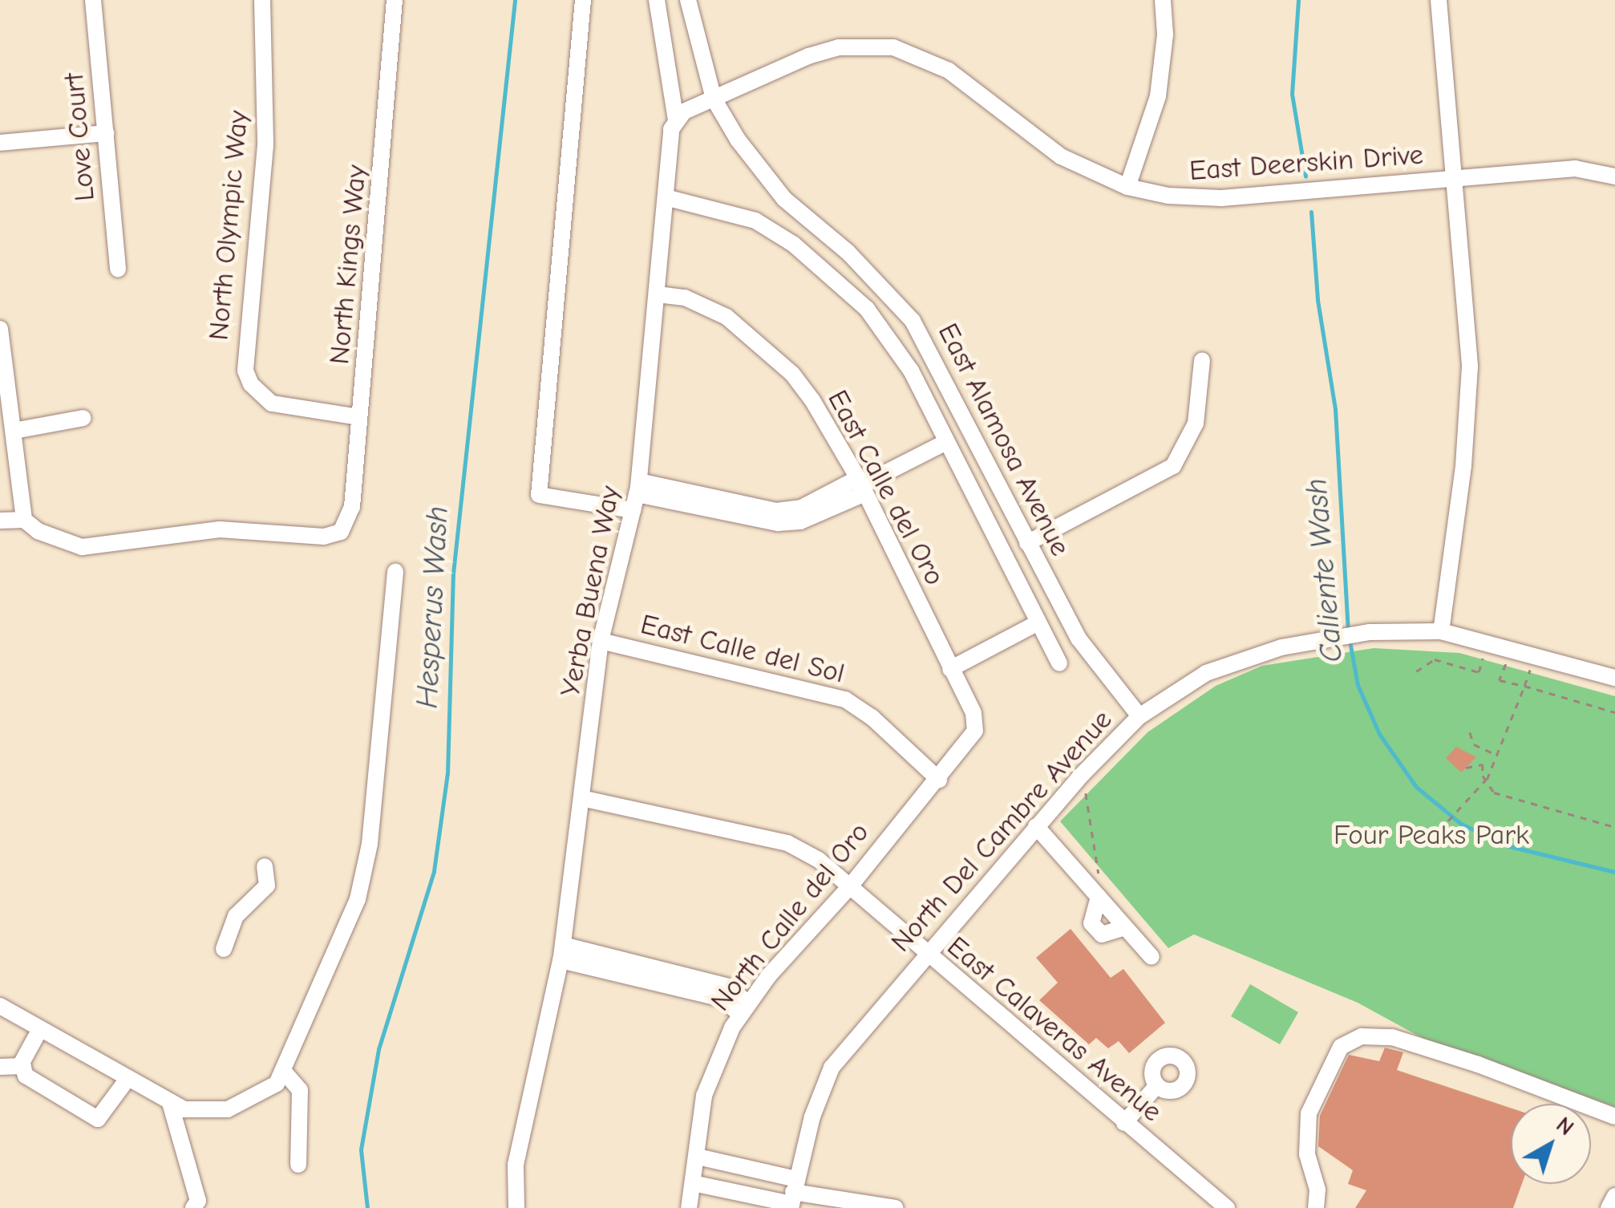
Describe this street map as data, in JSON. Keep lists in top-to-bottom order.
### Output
{
  "streets": {
    "street": [
      "Love Court",
      "East Deerskin Drive",
      "North Olympic Way",
      "North Kings Way",
      "East Alamosa Avenue",
      "East Calle del Oro",
      "Yerba Buena Way",
      "East Calle del Sol",
      "North Del Cambre Avenue",
      "North Calle del Oro",
      "East Calaveras Avenue"
    ]
  },
  "crossings": [
    ["East Deerskin Drive", "East Alamosa Avenue"],
    ["North Olympic Way", "North Kings Way"],
    ["East Alamosa Avenue", "North Del Cambre Avenue"],
    ["East Calle del Oro", "Yerba Buena Way"],
    ["East Calle del Oro", "North Calle del Oro"],
    ["Yerba Buena Way", "East Calle del Sol"],
    ["Yerba Buena Way", "East Calaveras Avenue"],
    ["East Calle del Sol", "North Calle del Oro"],
    ["North Del Cambre Avenue", "East Calaveras Avenue"],
    ["North Calle del Oro", "East Calaveras Avenue"]
  ],
  "water": ["Caliente Wash", "Hesperus Wash"],
  "parks": ["Four Peaks Park"],
  "north": "top right"
}
